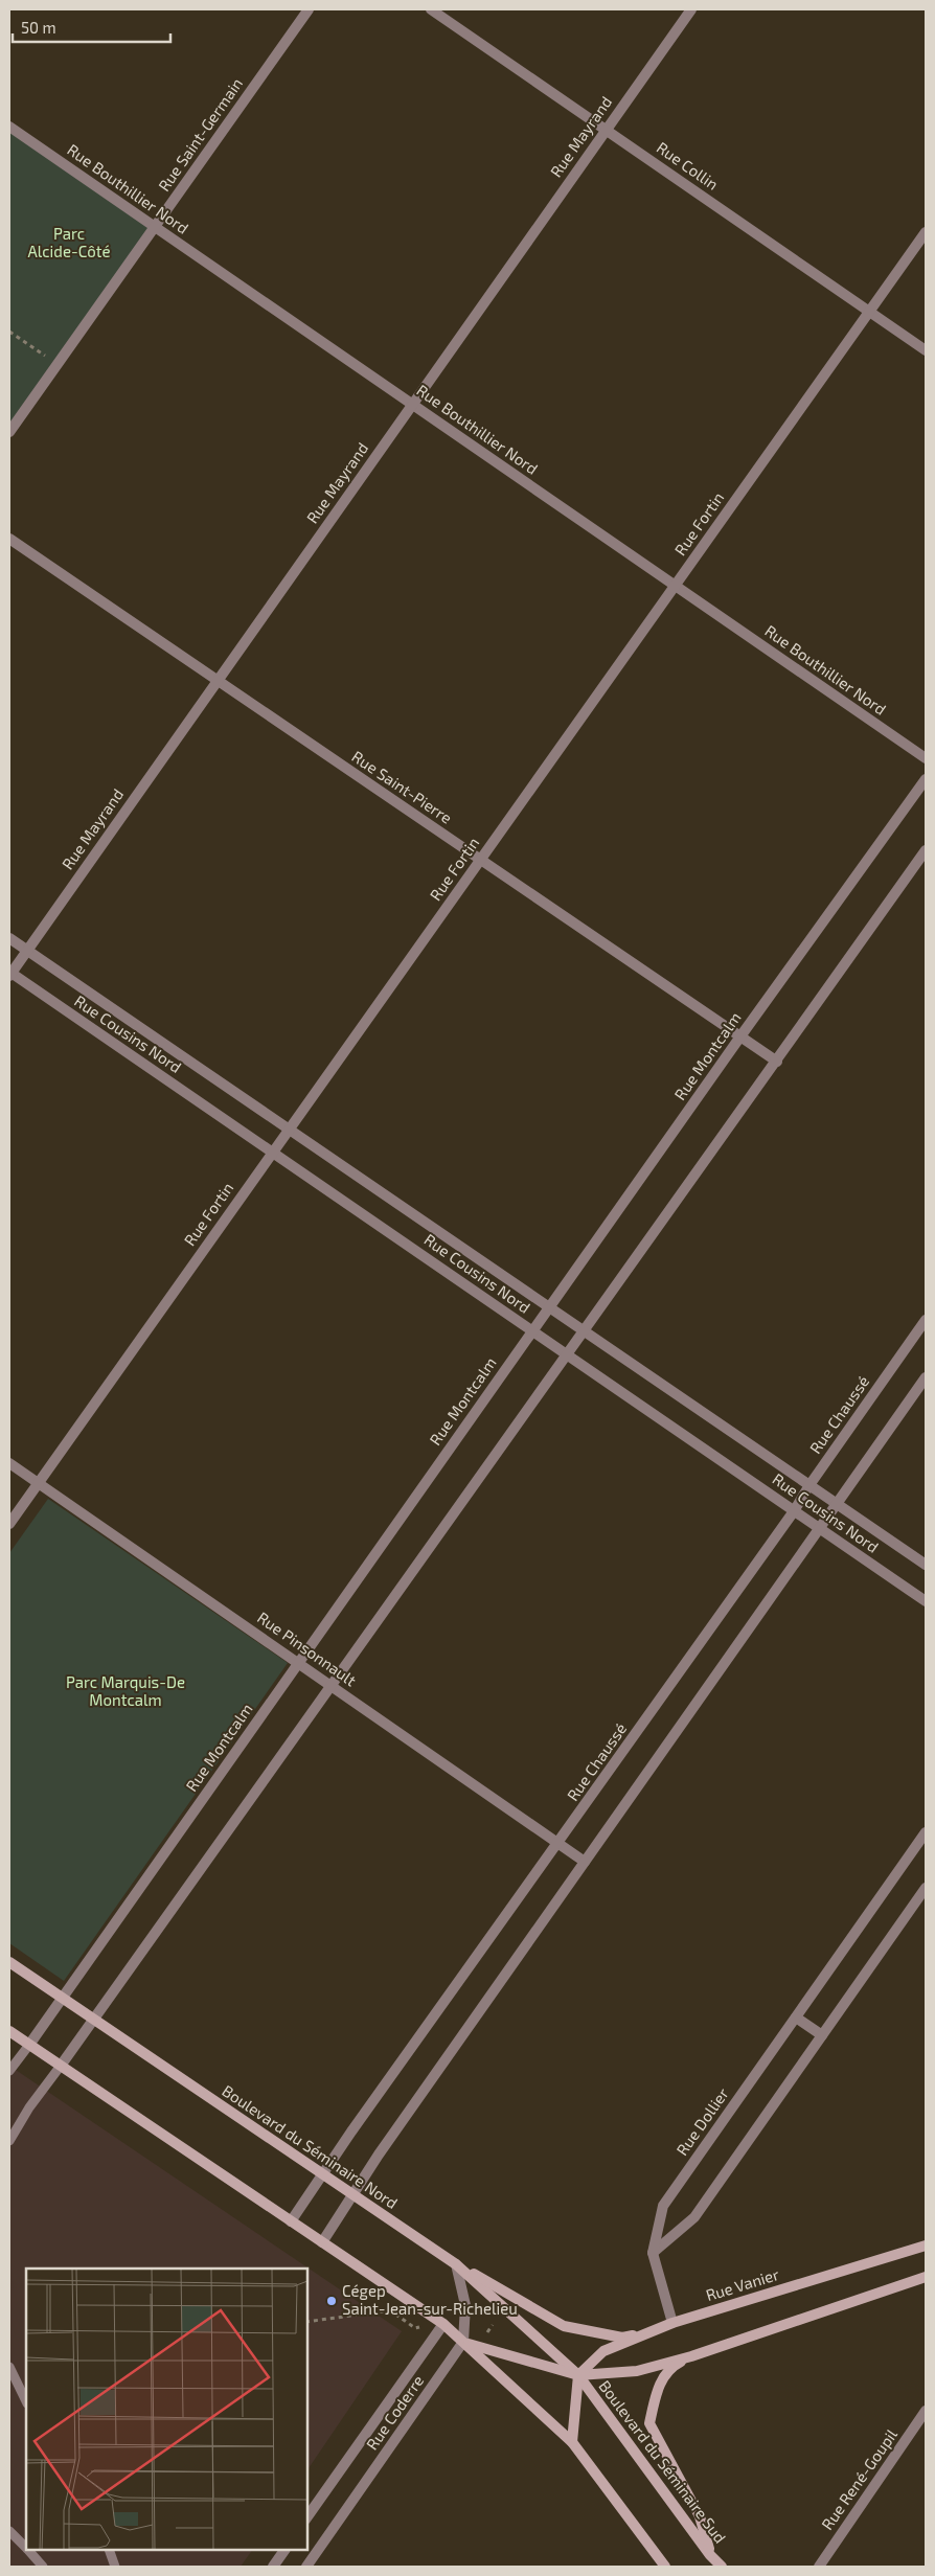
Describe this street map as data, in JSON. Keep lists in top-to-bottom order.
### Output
{
  "streets": {
    "main road": ["Boulevard du Séminaire Nord", "Rue Vanier", "Boulevard du Séminaire Sud"],
    "street": [
      "Rue Saint-Germain",
      "Rue Mayrand",
      "Rue Collin",
      "Rue Bouthillier Nord",
      "Rue Fortin",
      "Rue Saint-Pierre",
      "Rue Cousins Nord",
      "Rue Montcalm",
      "Rue Chaussé",
      "Rue Pinsonnault",
      "Rue Dollier",
      "Rue Coderre",
      "Rue René-Goupil"
    ]
  },
  "crossings": [
    ["Rue Saint-Germain", "Rue Bouthillier Nord"],
    ["Rue Mayrand", "Rue Collin"],
    ["Rue Mayrand", "Rue Bouthillier Nord"],
    ["Rue Mayrand", "Rue Saint-Pierre"],
    ["Rue Mayrand", "Rue Cousins Nord"],
    ["Rue Collin", "Rue Fortin"],
    ["Rue Bouthillier Nord", "Rue Fortin"],
    ["Rue Fortin", "Rue Saint-Pierre"],
    ["Rue Fortin", "Rue Cousins Nord"],
    ["Rue Fortin", "Rue Pinsonnault"],
    ["Rue Saint-Pierre", "Rue Montcalm"],
    ["Rue Cousins Nord", "Rue Montcalm"],
    ["Rue Cousins Nord", "Rue Chaussé"],
    ["Rue Montcalm", "Rue Pinsonnault"],
    ["Rue Montcalm", "Boulevard du Séminaire Nord"],
    ["Rue Chaussé", "Rue Pinsonnault"],
    ["Rue Chaussé", "Boulevard du Séminaire Nord"],
    ["Rue Dollier", "Rue Vanier"],
    ["Boulevard du Séminaire Nord", "Rue Vanier"],
    ["Boulevard du Séminaire Nord", "Boulevard du Séminaire Sud"],
    ["Rue Vanier", "Boulevard du Séminaire Sud"]
  ],
  "parks": ["Parc Alcide-Côté", "Parc Marquis-De Montcalm"],
  "places": ["Cégep Saint-Jean-sur-Richelieu"],
  "scale_bar": "50 m"
}
